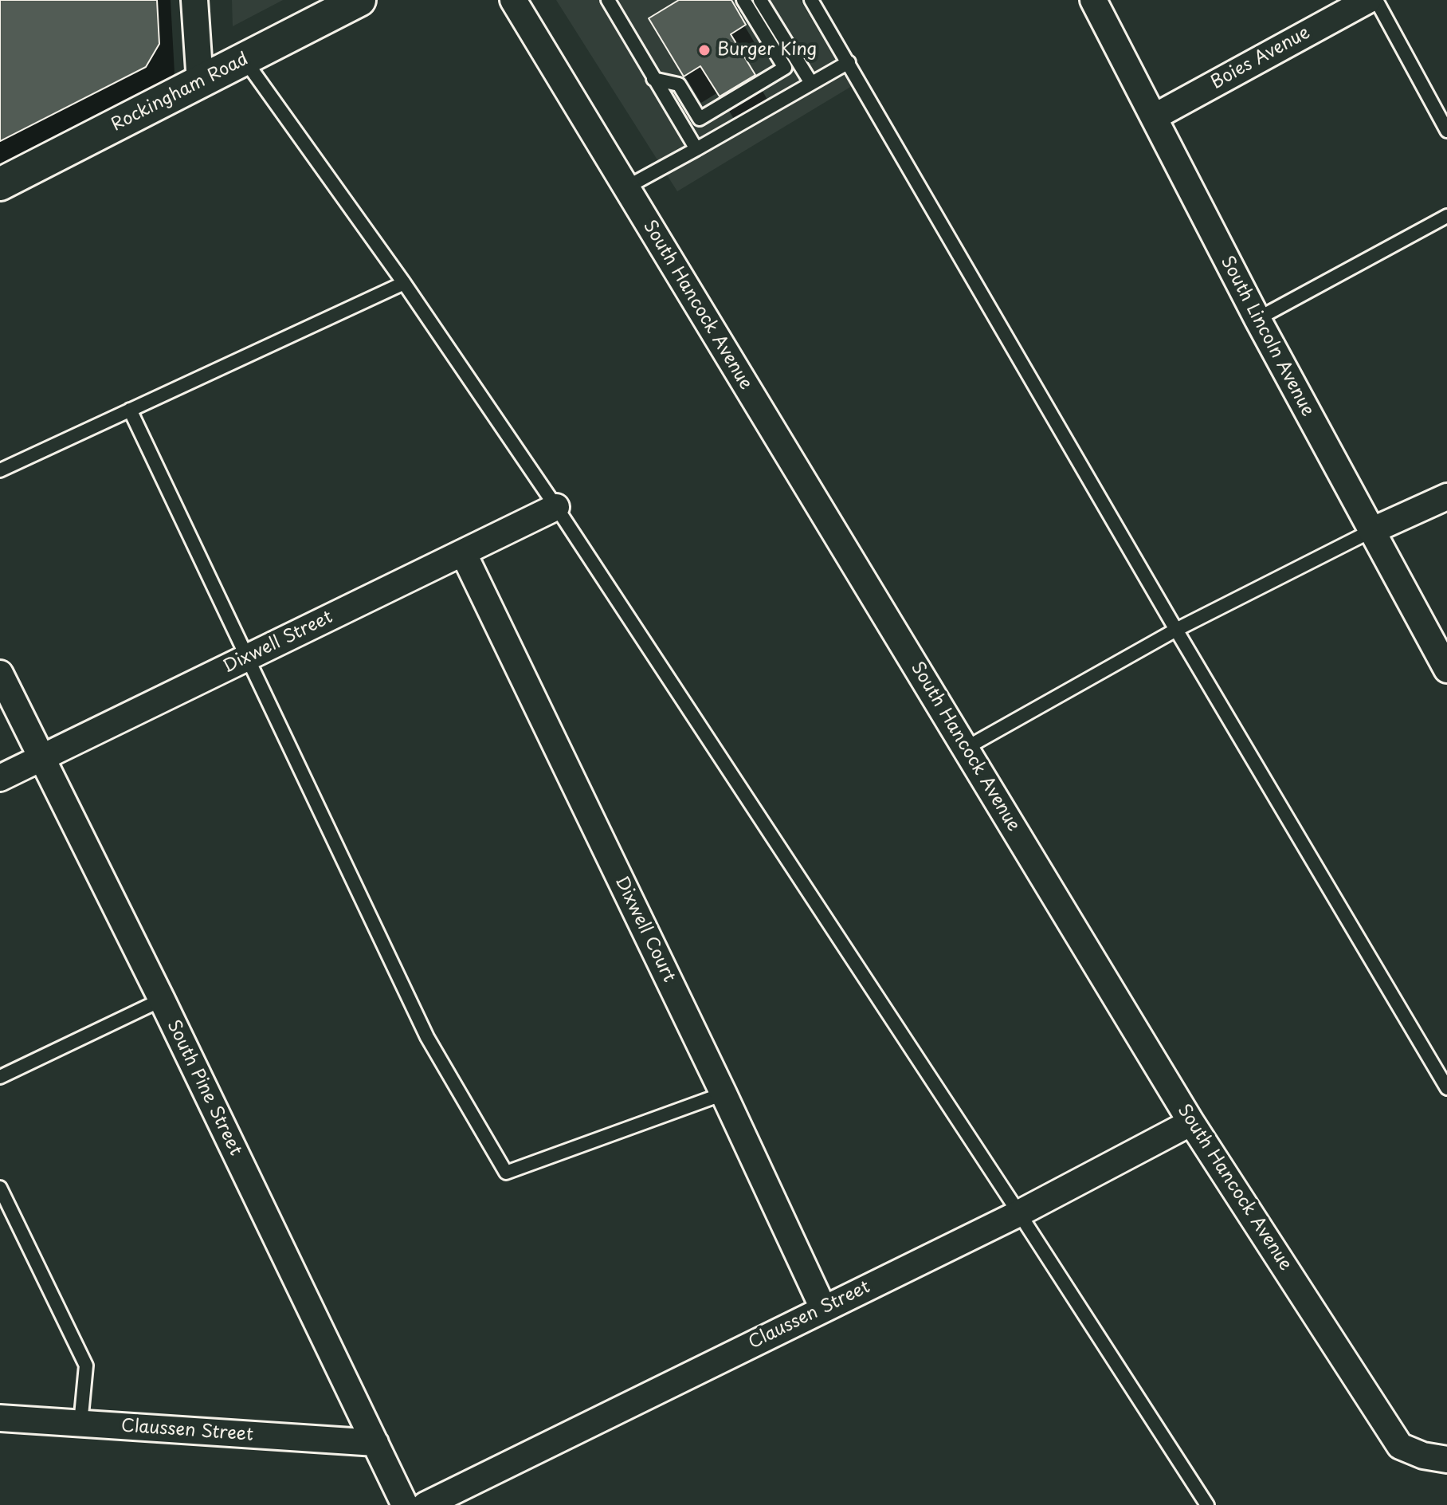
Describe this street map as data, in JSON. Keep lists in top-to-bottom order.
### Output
{
  "streets": {
    "street": [
      "Boies Avenue",
      "Rockingham Road",
      "South Hancock Avenue",
      "South Lincoln Avenue",
      "Dixwell Street",
      "Dixwell Court",
      "South Pine Street",
      "Claussen Street"
    ]
  },
  "crossings": [
    ["Boies Avenue", "South Lincoln Avenue"],
    ["South Hancock Avenue", "Claussen Street"],
    ["Dixwell Street", "Dixwell Court"],
    ["Dixwell Street", "South Pine Street"],
    ["Dixwell Court", "Claussen Street"],
    ["South Pine Street", "Claussen Street"]
  ],
  "places": ["Burger King"]
}
